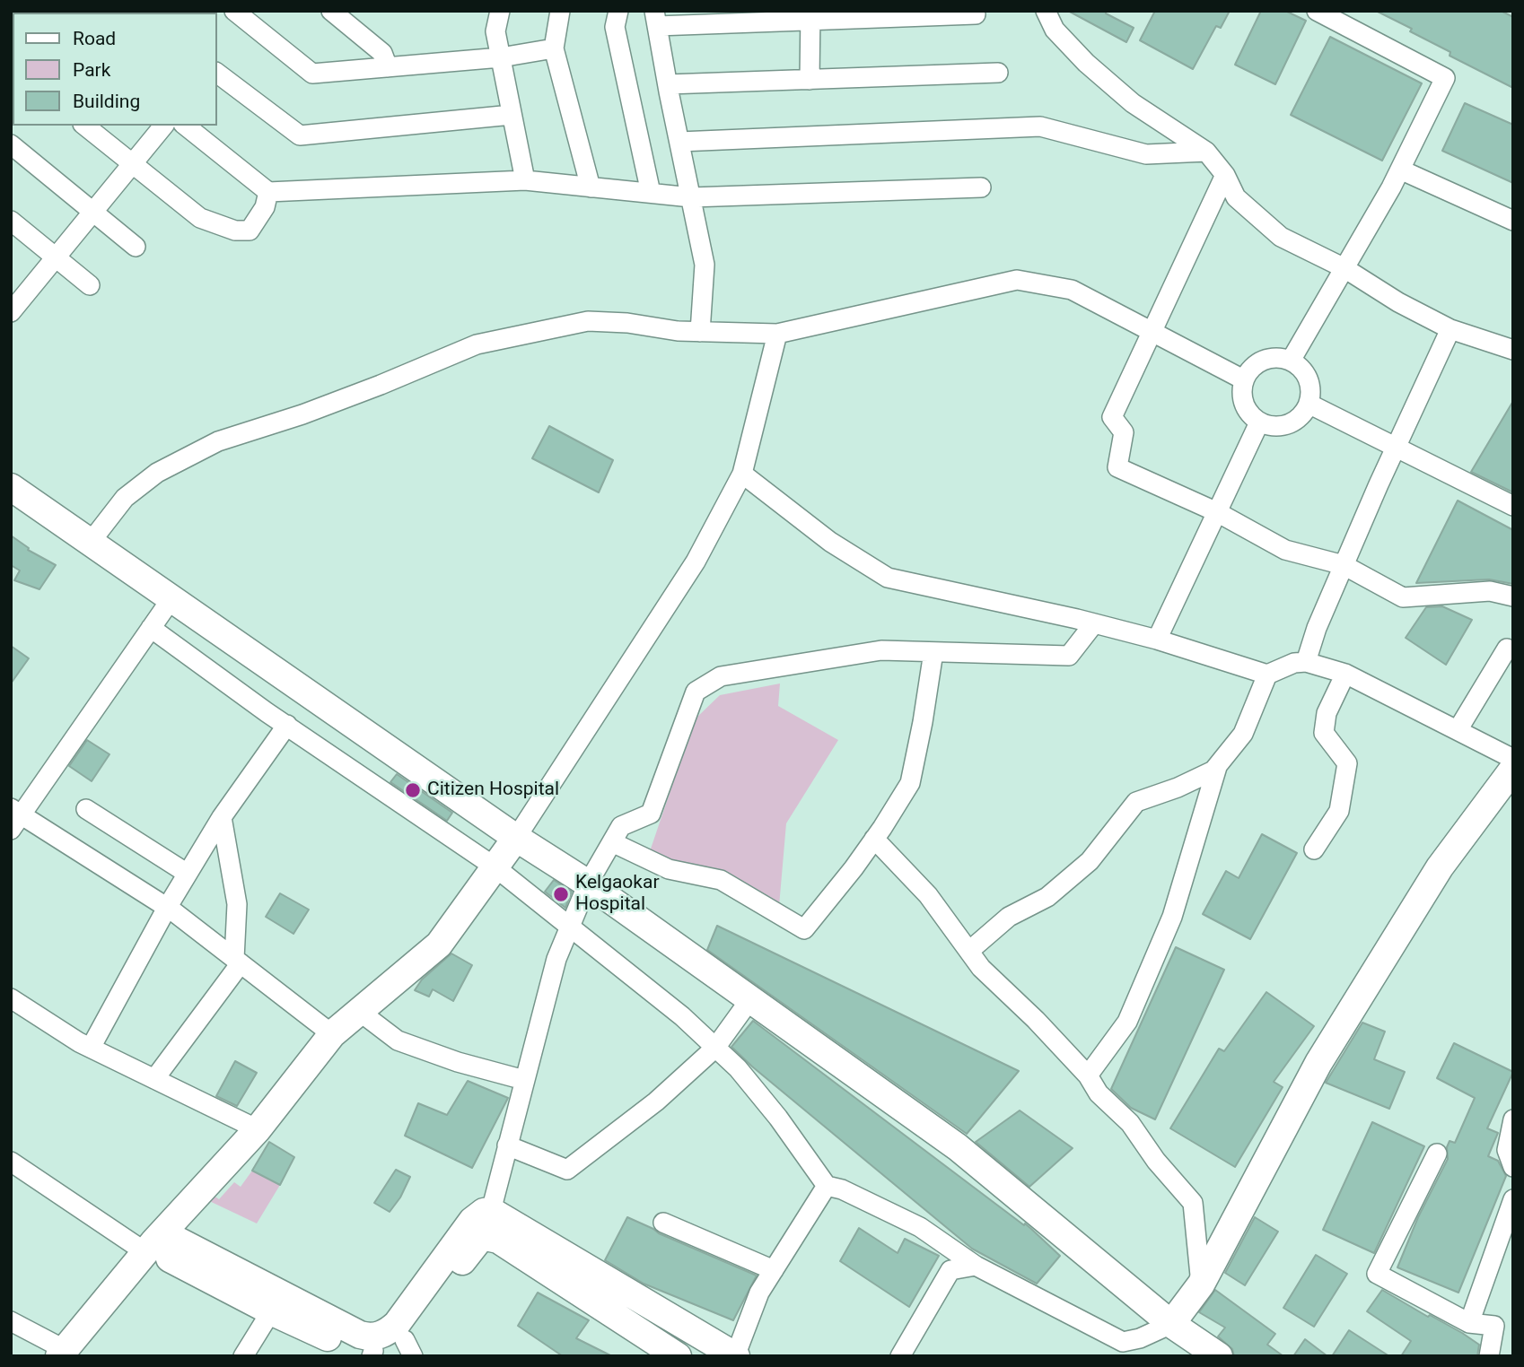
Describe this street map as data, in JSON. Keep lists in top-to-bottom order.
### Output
{
  "places": ["Citizen Hospital", "Kelgaokar Hospital"],
  "legend": ["Road", "Park", "Building"]
}
